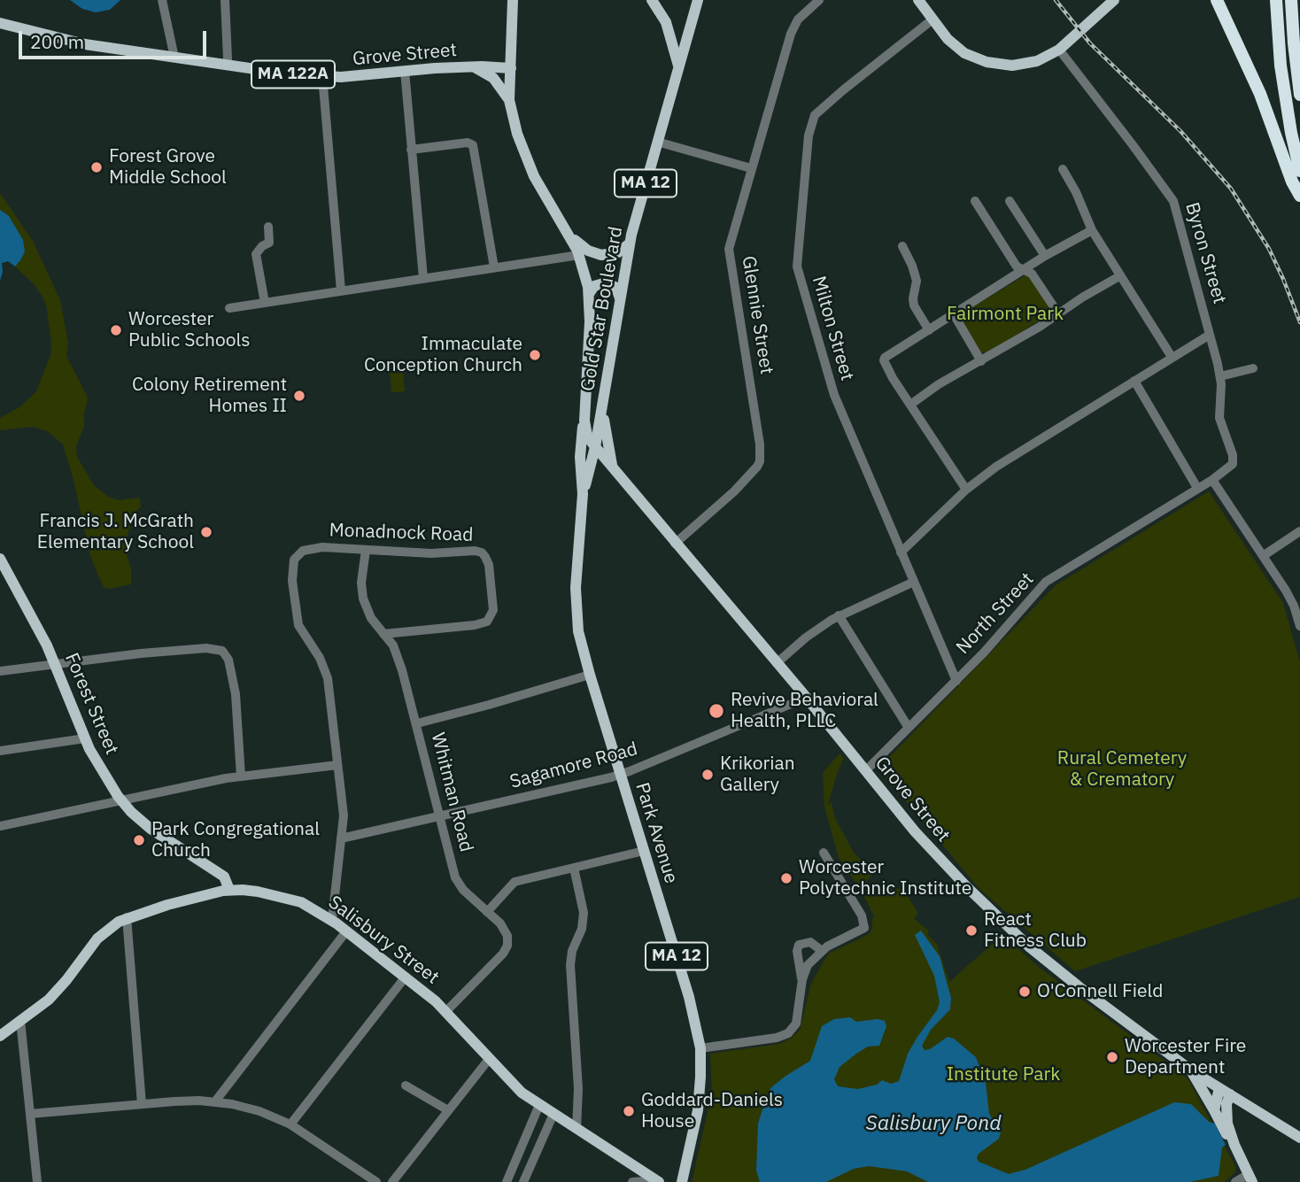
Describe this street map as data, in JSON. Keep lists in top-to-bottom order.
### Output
{
  "streets": {
    "main road": [
      "Grove Street",
      "MA 122A",
      "MA 12",
      "Gold Star Boulevard",
      "Forest Street",
      "Park Avenue",
      "Salisbury Street"
    ],
    "street": [
      "Byron Street",
      "Glennie Street",
      "Milton Street",
      "Monadnock Road",
      "North Street",
      "Sagamore Road",
      "Whitman Road"
    ]
  },
  "crossings": [
    ["Grove Street", "MA 12"],
    ["Grove Street", "Gold Star Boulevard"],
    ["Grove Street", "Glennie Street"],
    ["Grove Street", "North Street"],
    ["Grove Street", "Sagamore Road"],
    ["Grove Street", "Park Avenue"],
    ["Byron Street", "North Street"],
    ["Gold Star Boulevard", "Park Avenue"],
    ["Milton Street", "North Street"],
    ["Monadnock Road", "Sagamore Road"],
    ["Monadnock Road", "Whitman Road"],
    ["Monadnock Road", "Salisbury Street"],
    ["Forest Street", "Salisbury Street"],
    ["Sagamore Road", "Whitman Road"],
    ["Sagamore Road", "Park Avenue"],
    ["Whitman Road", "Salisbury Street"]
  ],
  "water": ["Salisbury Pond"],
  "parks": ["Fairmont Park", "Rural Cemetery & Crematory", "Institute Park"],
  "places": [
    "Forest Grove Middle School",
    "Worcester Public Schools",
    "Immaculate Conception Church",
    "Colony Retirement Homes II",
    "Francis J. McGrath Elementary School",
    "Revive Behavioral Health, PLLC",
    "Krikorian Gallery",
    "Park Congregational Church",
    "Worcester Polytechnic Institute",
    "React Fitness Club",
    "O'Connell Field",
    "Worcester Fire Department",
    "Goddard-Daniels House"
  ],
  "scale_bar": "200 m"
}
